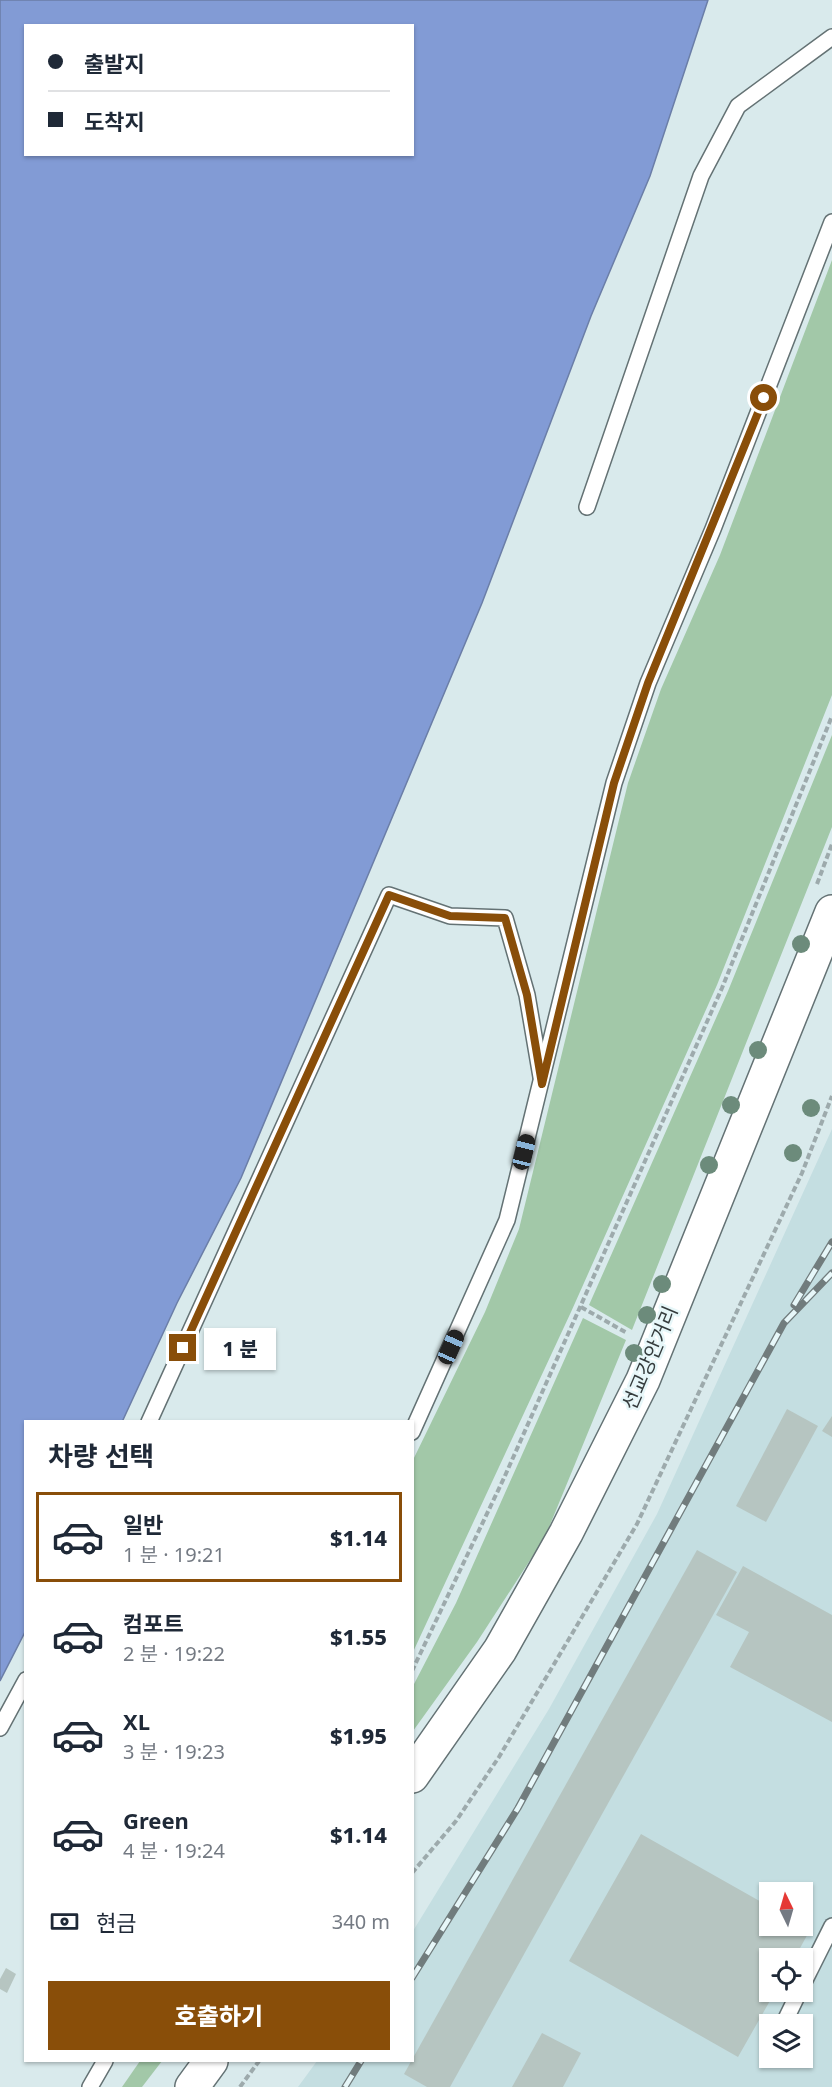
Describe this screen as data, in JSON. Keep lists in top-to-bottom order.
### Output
{
  "streets": {
    "main road": ["선교강안거리"]
  },
  "north": "top",
  "page": {
    "banner": ["출발지", "도착지"],
    "bubble": "1 분",
    "heading": "차량 선택",
    "list": [
      {
        "name": "일반",
        "note": "1 분 · 19:21",
        "value": "$1.14"
      },
      {
        "name": "컴포트",
        "note": "2 분 · 19:22",
        "value": "$1.55"
      },
      {
        "name": "XL",
        "note": "3 분 · 19:23",
        "value": "$1.95"
      },
      {
        "name": "Green",
        "note": "4 분 · 19:24",
        "value": "$1.14"
      }
    ],
    "pay": ["현금", "340 m"],
    "buttons": "호출하기"
  }
}
